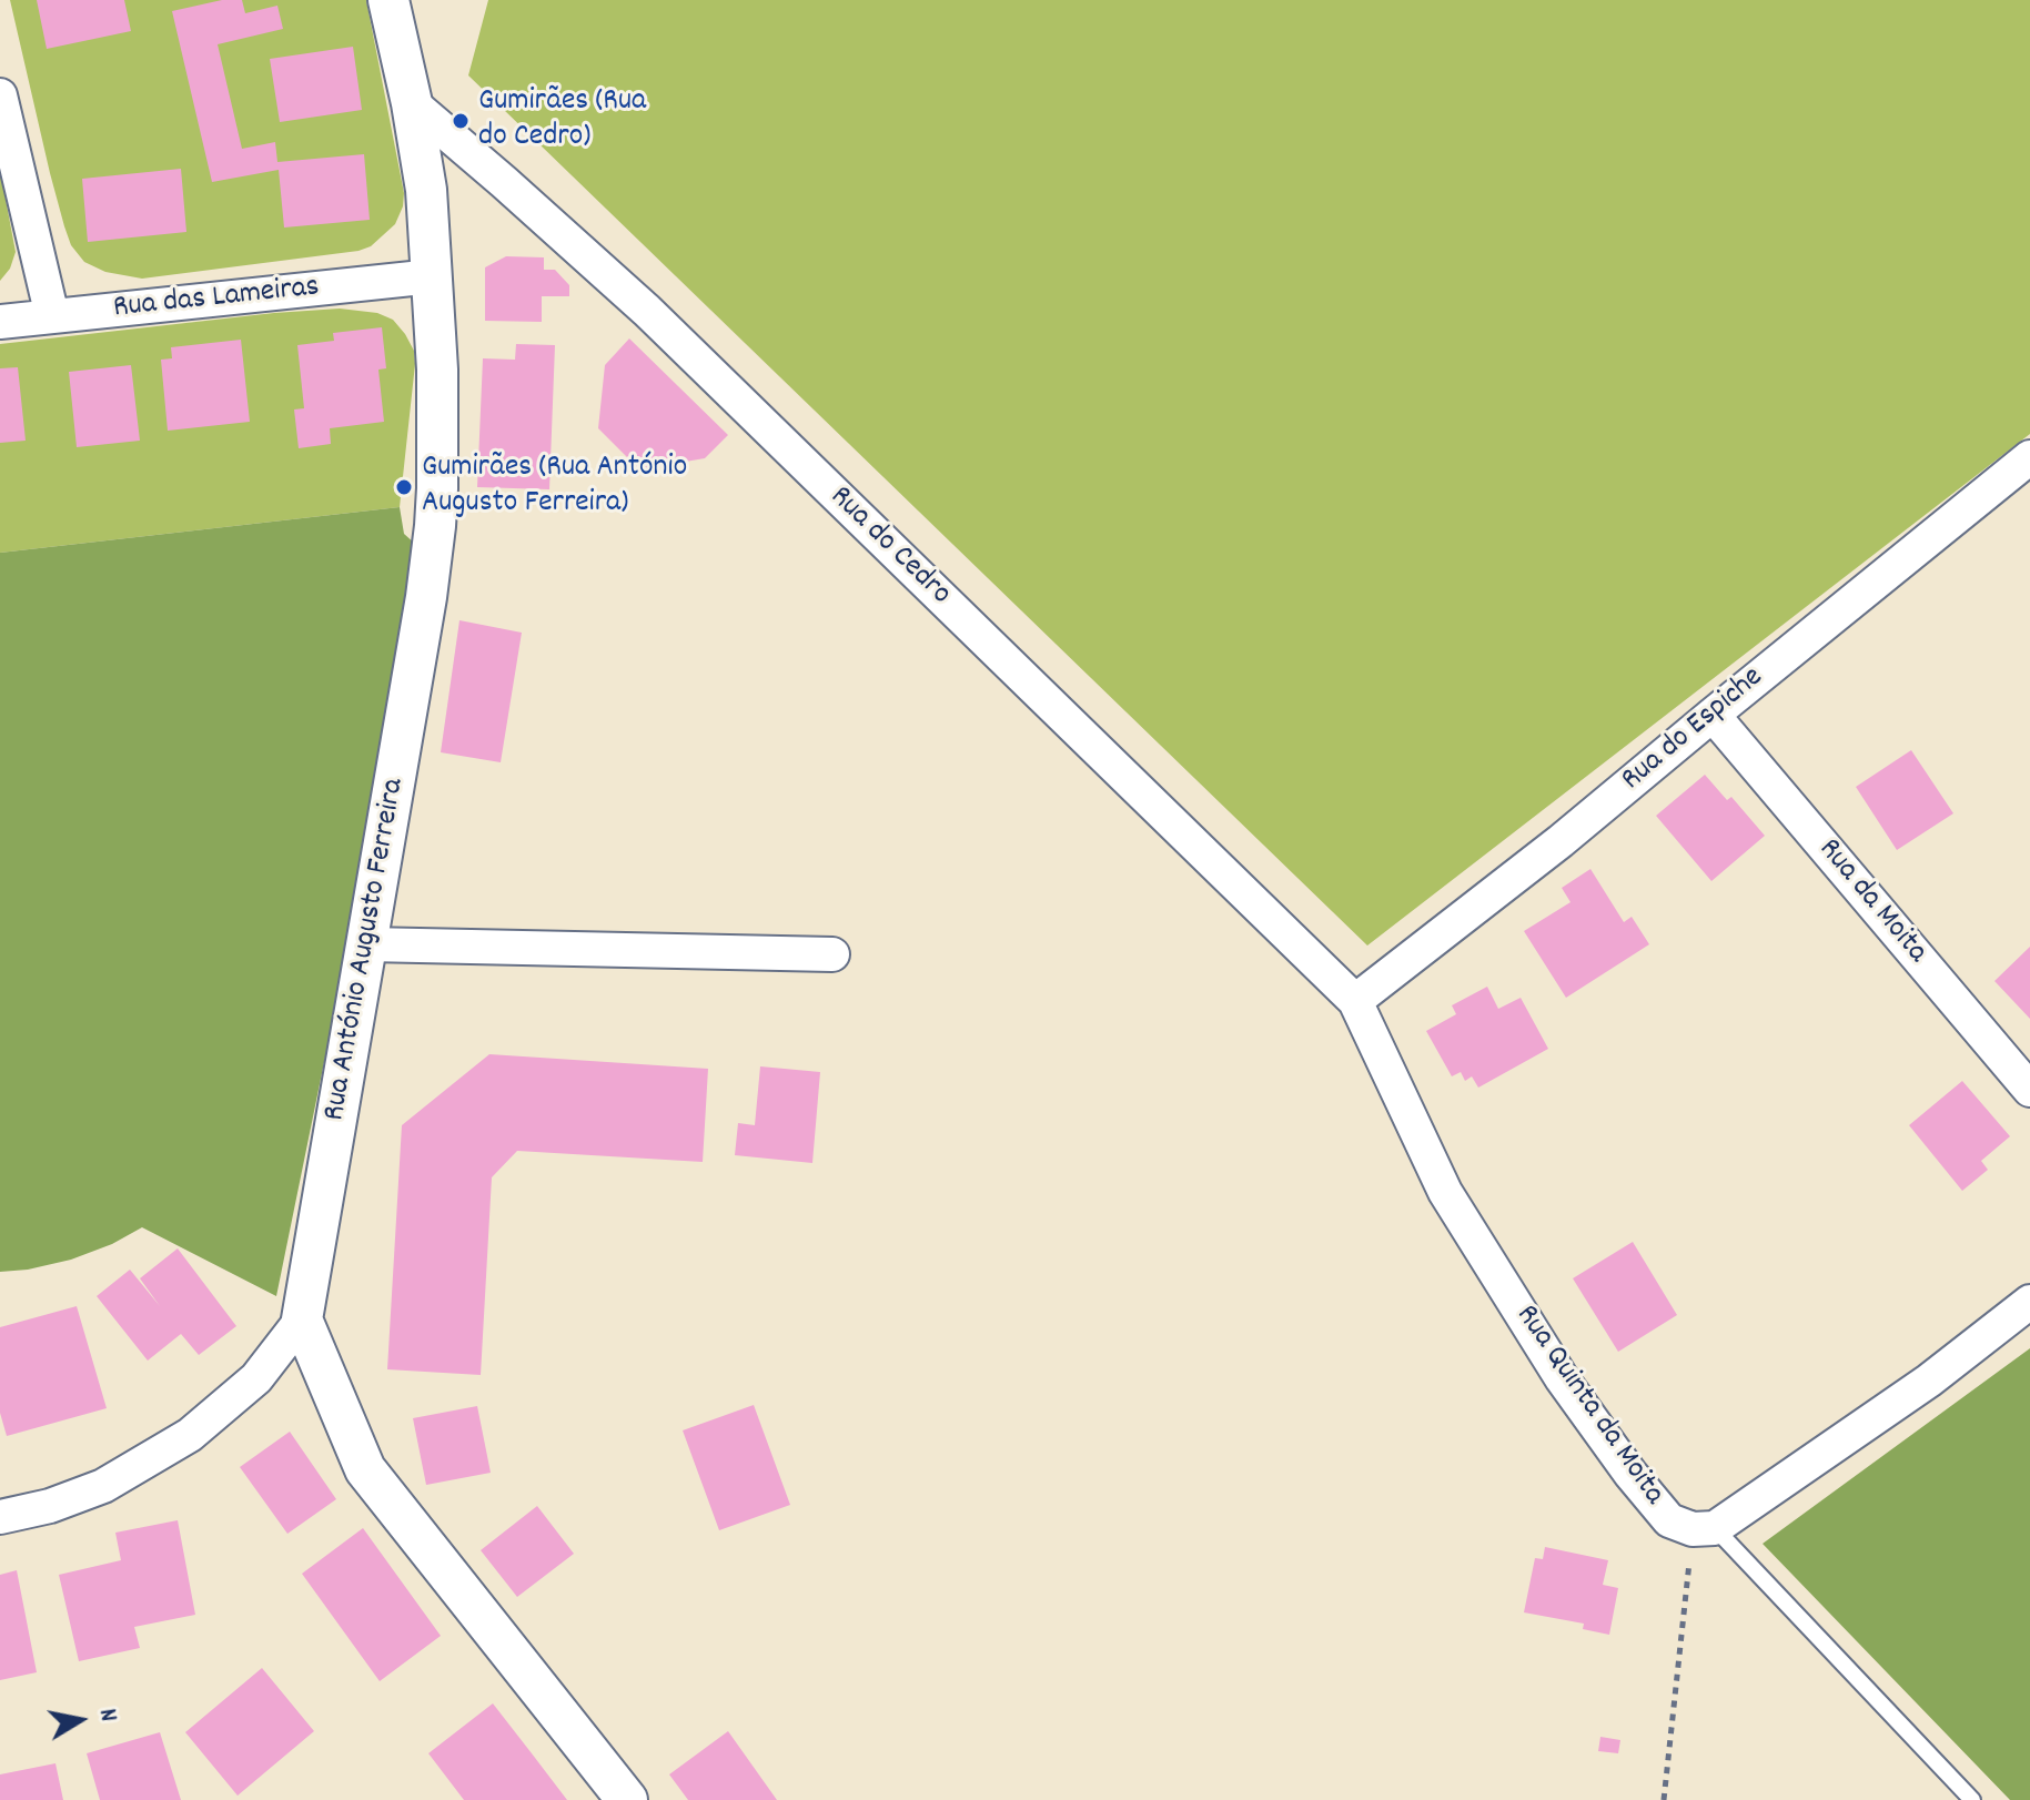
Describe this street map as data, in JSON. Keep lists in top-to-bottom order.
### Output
{
  "streets": {
    "street": [
      "Rua das Lameiras",
      "Rua do Cedro",
      "Rua do Espiche",
      "Rua da Moita",
      "Rua António Augusto Ferreira",
      "Rua Quinta da Moita"
    ]
  },
  "crossings": [
    ["Rua das Lameiras", "Rua António Augusto Ferreira"],
    ["Rua do Cedro", "Rua do Espiche"],
    ["Rua do Cedro", "Rua António Augusto Ferreira"],
    ["Rua do Cedro", "Rua Quinta da Moita"],
    ["Rua do Espiche", "Rua da Moita"],
    ["Rua do Espiche", "Rua Quinta da Moita"]
  ],
  "places": ["Gumirães (Rua do Cedro)", "Gumirães (Rua António Augusto Ferreira)"],
  "north": "right"
}
